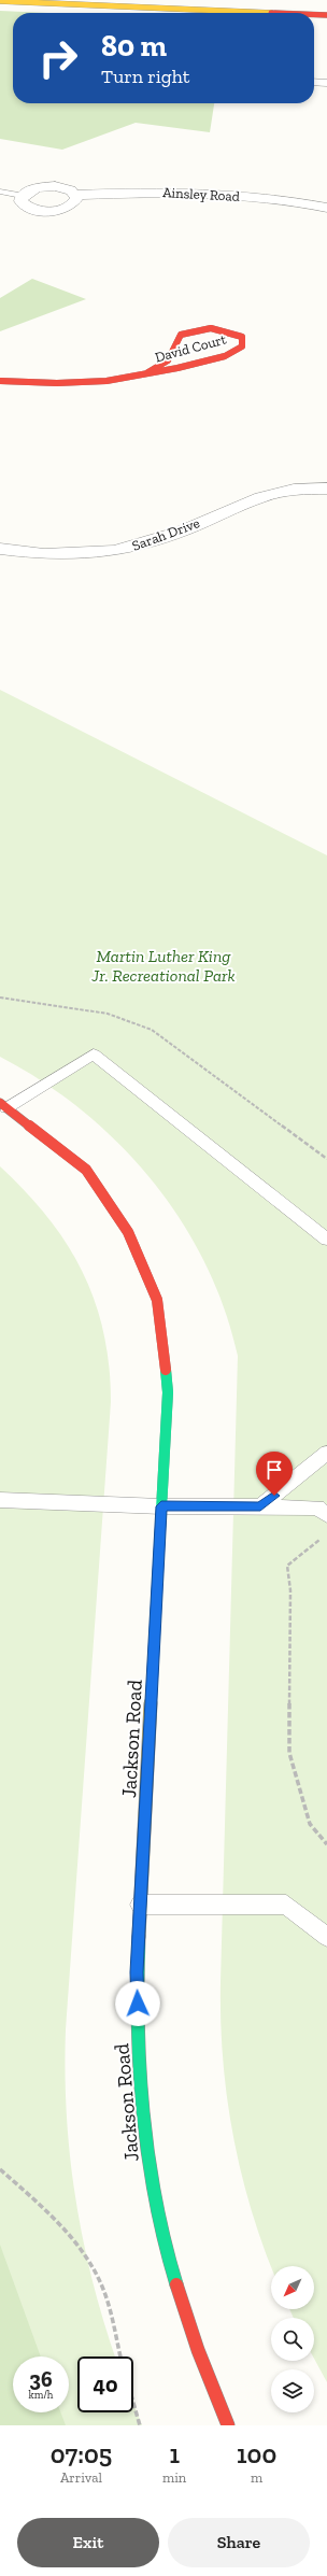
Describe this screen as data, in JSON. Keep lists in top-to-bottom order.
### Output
{
  "streets": {
    "main road": ["David Court", "Jackson Road"],
    "street": ["Ainsley Road", "Sarah Drive"]
  },
  "parks": ["Martin Luther King Jr. Recreational Park"],
  "north": "bottom left",
  "page": {
    "turn": ["80 m", "Turn right"],
    "speed": "36 km/h",
    "limit": "40",
    "eta": [
      "07:05",
      "Arrival",
      "1",
      "min",
      "100",
      "m"
    ],
    "buttons": ["Exit", "Share"]
  }
}
